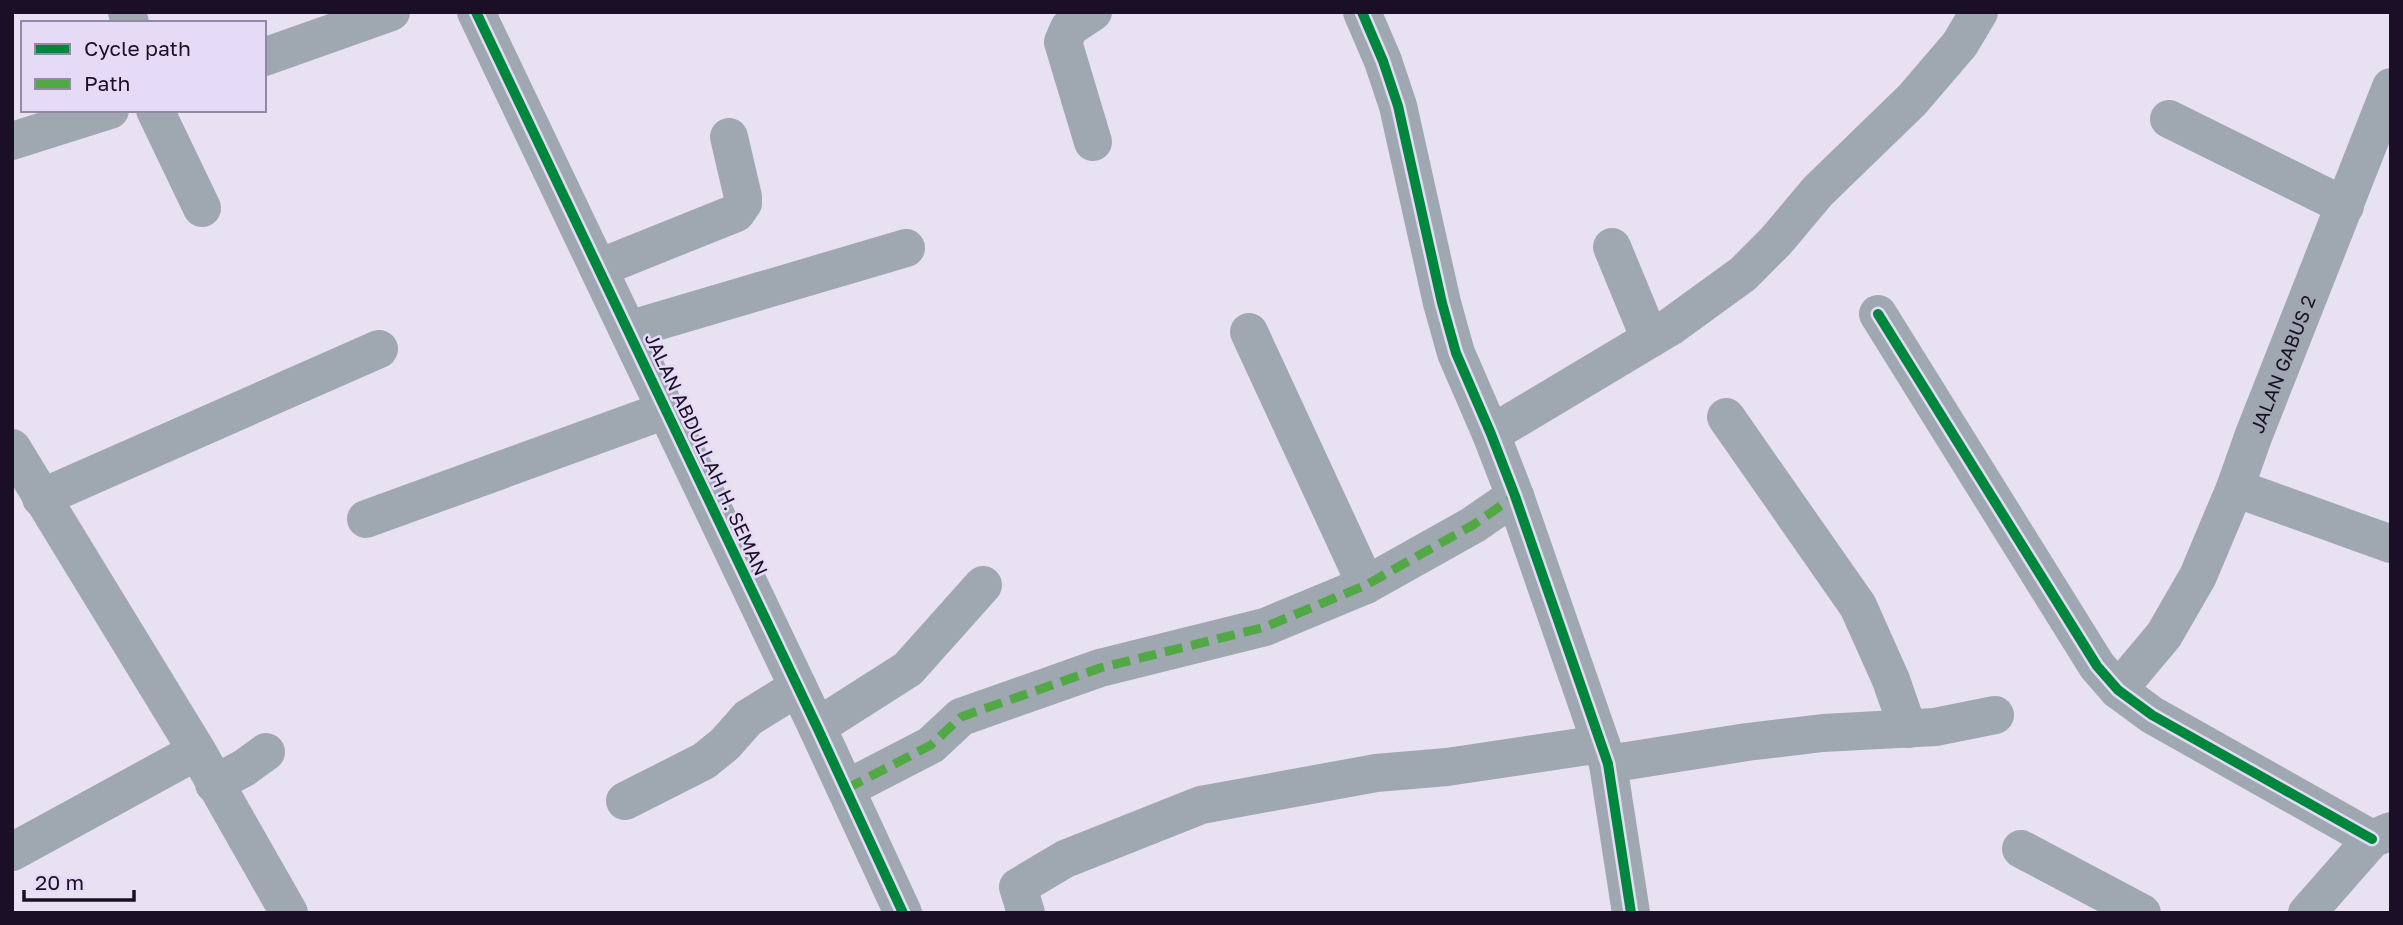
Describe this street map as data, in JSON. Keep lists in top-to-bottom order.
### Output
{
  "streets": {
    "street": ["JALAN GABUS 2", "JALAN ABDULLAH H. SEMAN"]
  },
  "legend": ["Cycle path", "Path"],
  "scale_bar": "20 m"
}
